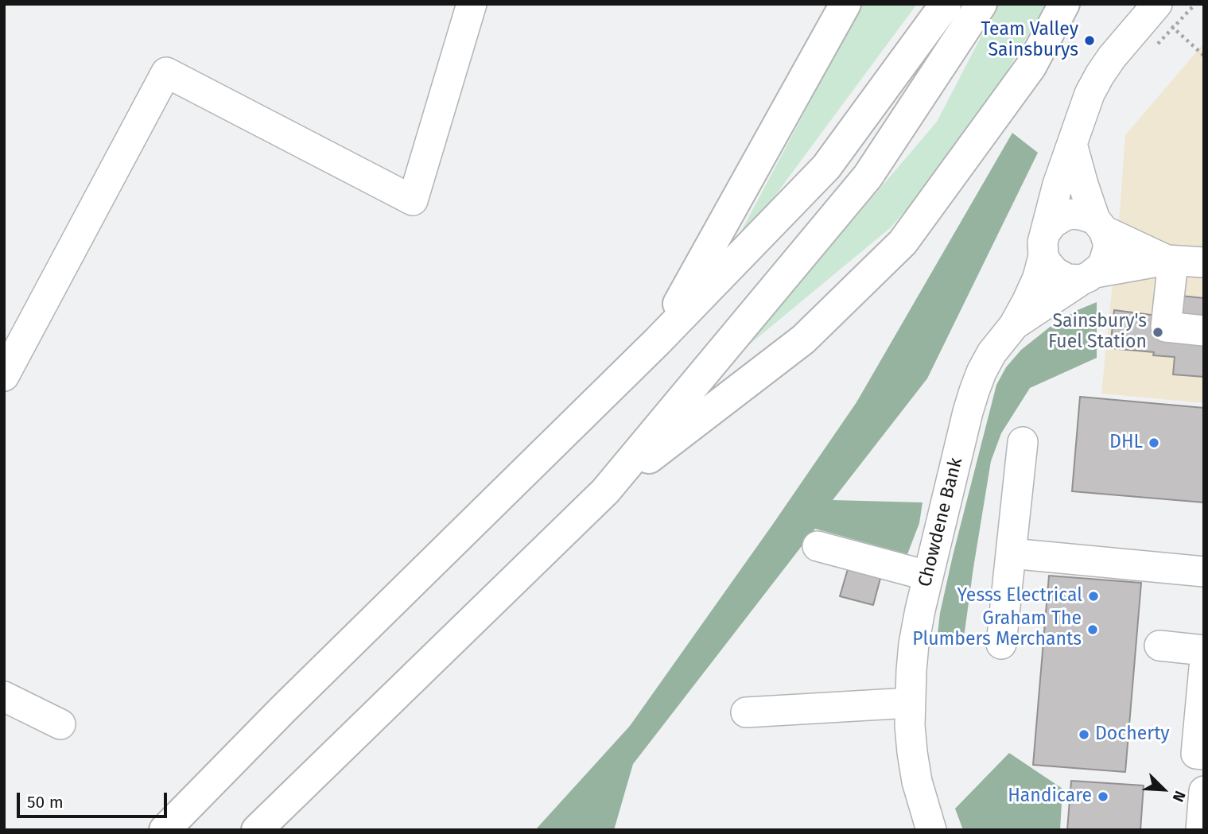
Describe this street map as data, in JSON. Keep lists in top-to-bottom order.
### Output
{
  "streets": {
    "street": ["Chowdene Bank"]
  },
  "places": [
    "Team Valley Sainsburys",
    "Sainsbury's Fuel Station",
    "DHL",
    "Yesss Electrical",
    "Graham The Plumbers Merchants",
    "Docherty",
    "Handicare"
  ],
  "scale_bar": "50 m",
  "north": "bottom right"
}
